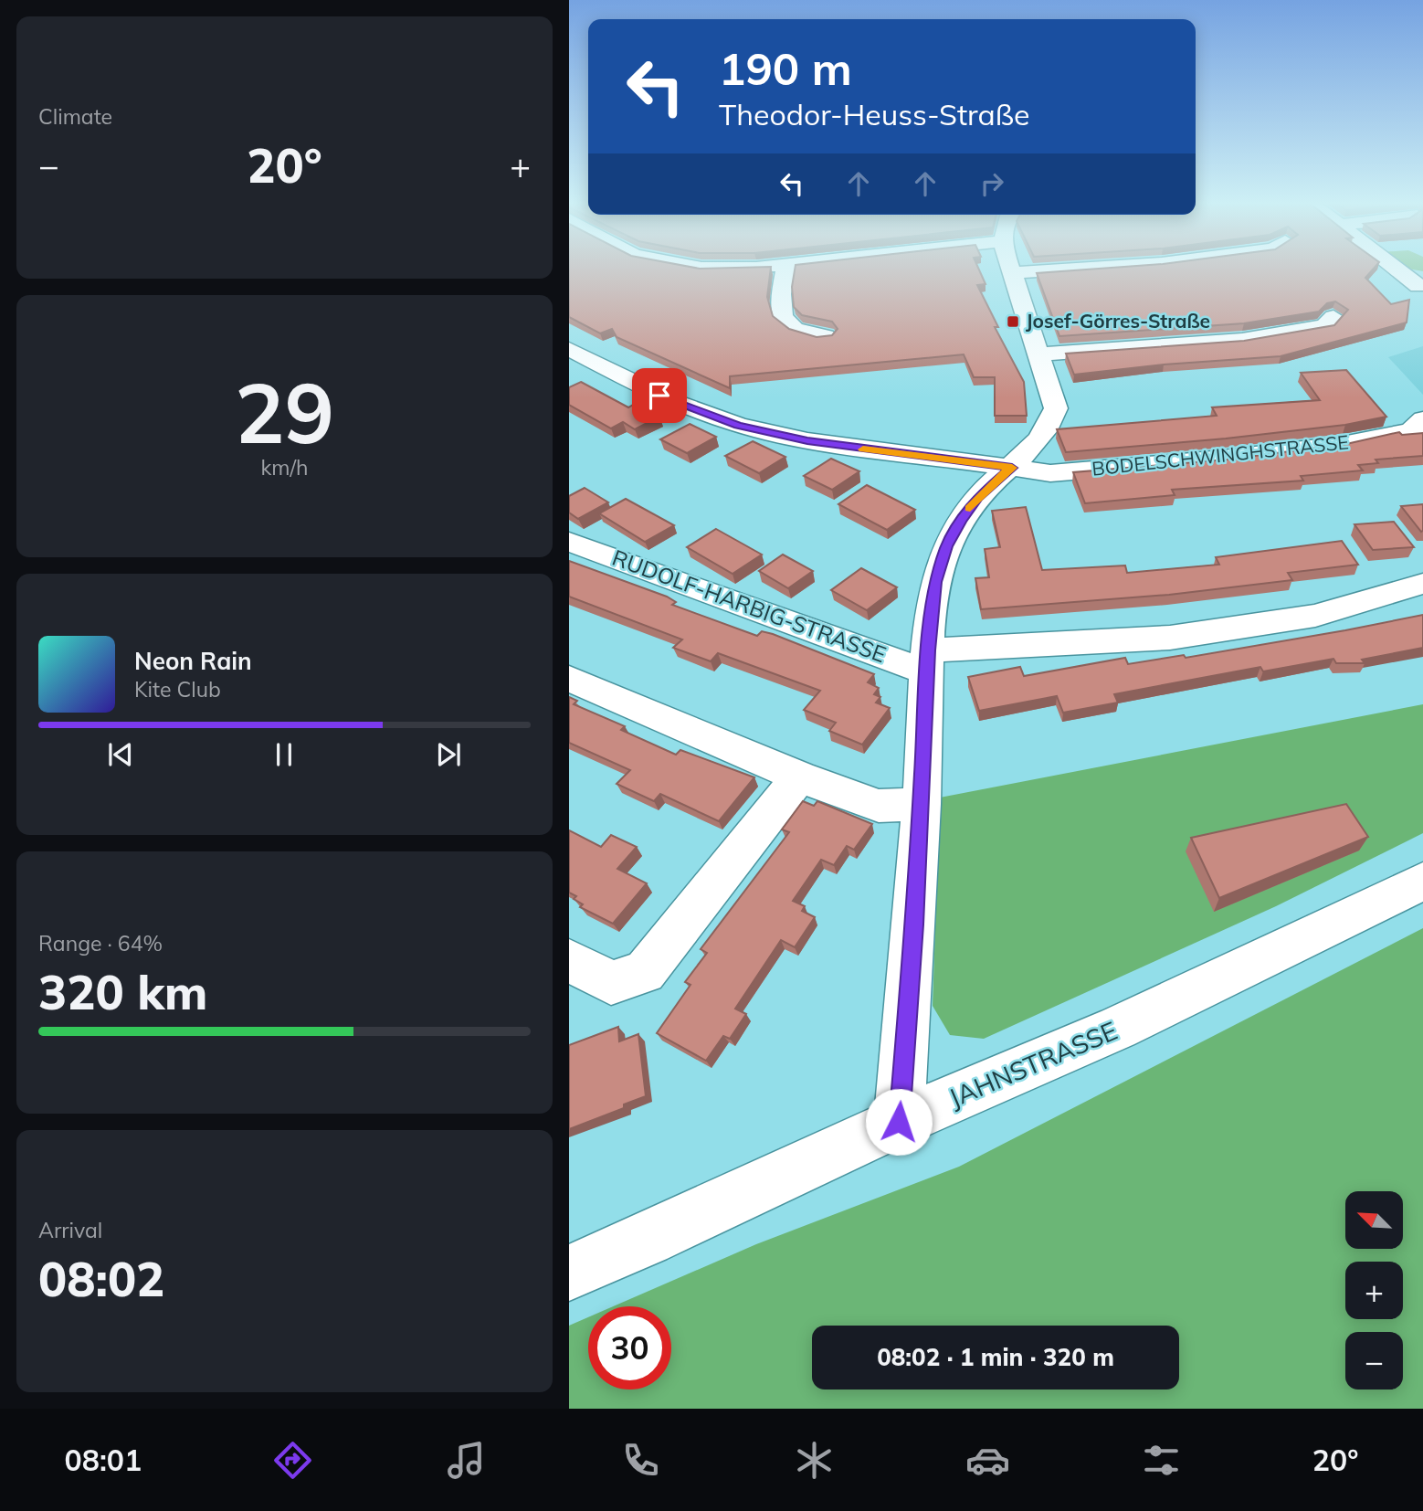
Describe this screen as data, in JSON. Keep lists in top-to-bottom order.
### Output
{
  "streets": {
    "street": ["BODELSCHWINGHSTRASSE", "RUDOLF-HARBIG-STRASSE", "JAHNSTRASSE"]
  },
  "places": {
    "transit": ["Josef-Görres-Straße"]
  },
  "north": "top left",
  "page": {
    "tile": [
      "Climate",
      ["29", "km/h"],
      ["Range · 64%", "320 km"],
      ["Arrival", "08:02"]
    ],
    "turn": ["190 m", "Theodor-Heuss-Straße"],
    "heat": ["−", "20°", "+"],
    "song": ["Neon Rain", "Kite Club"],
    "map_buttons": ["+", "−"],
    "limit": "30",
    "trip": "08:02 · 1 min · 320 m",
    "tabs": ["08:01", "20°"]
  }
}
